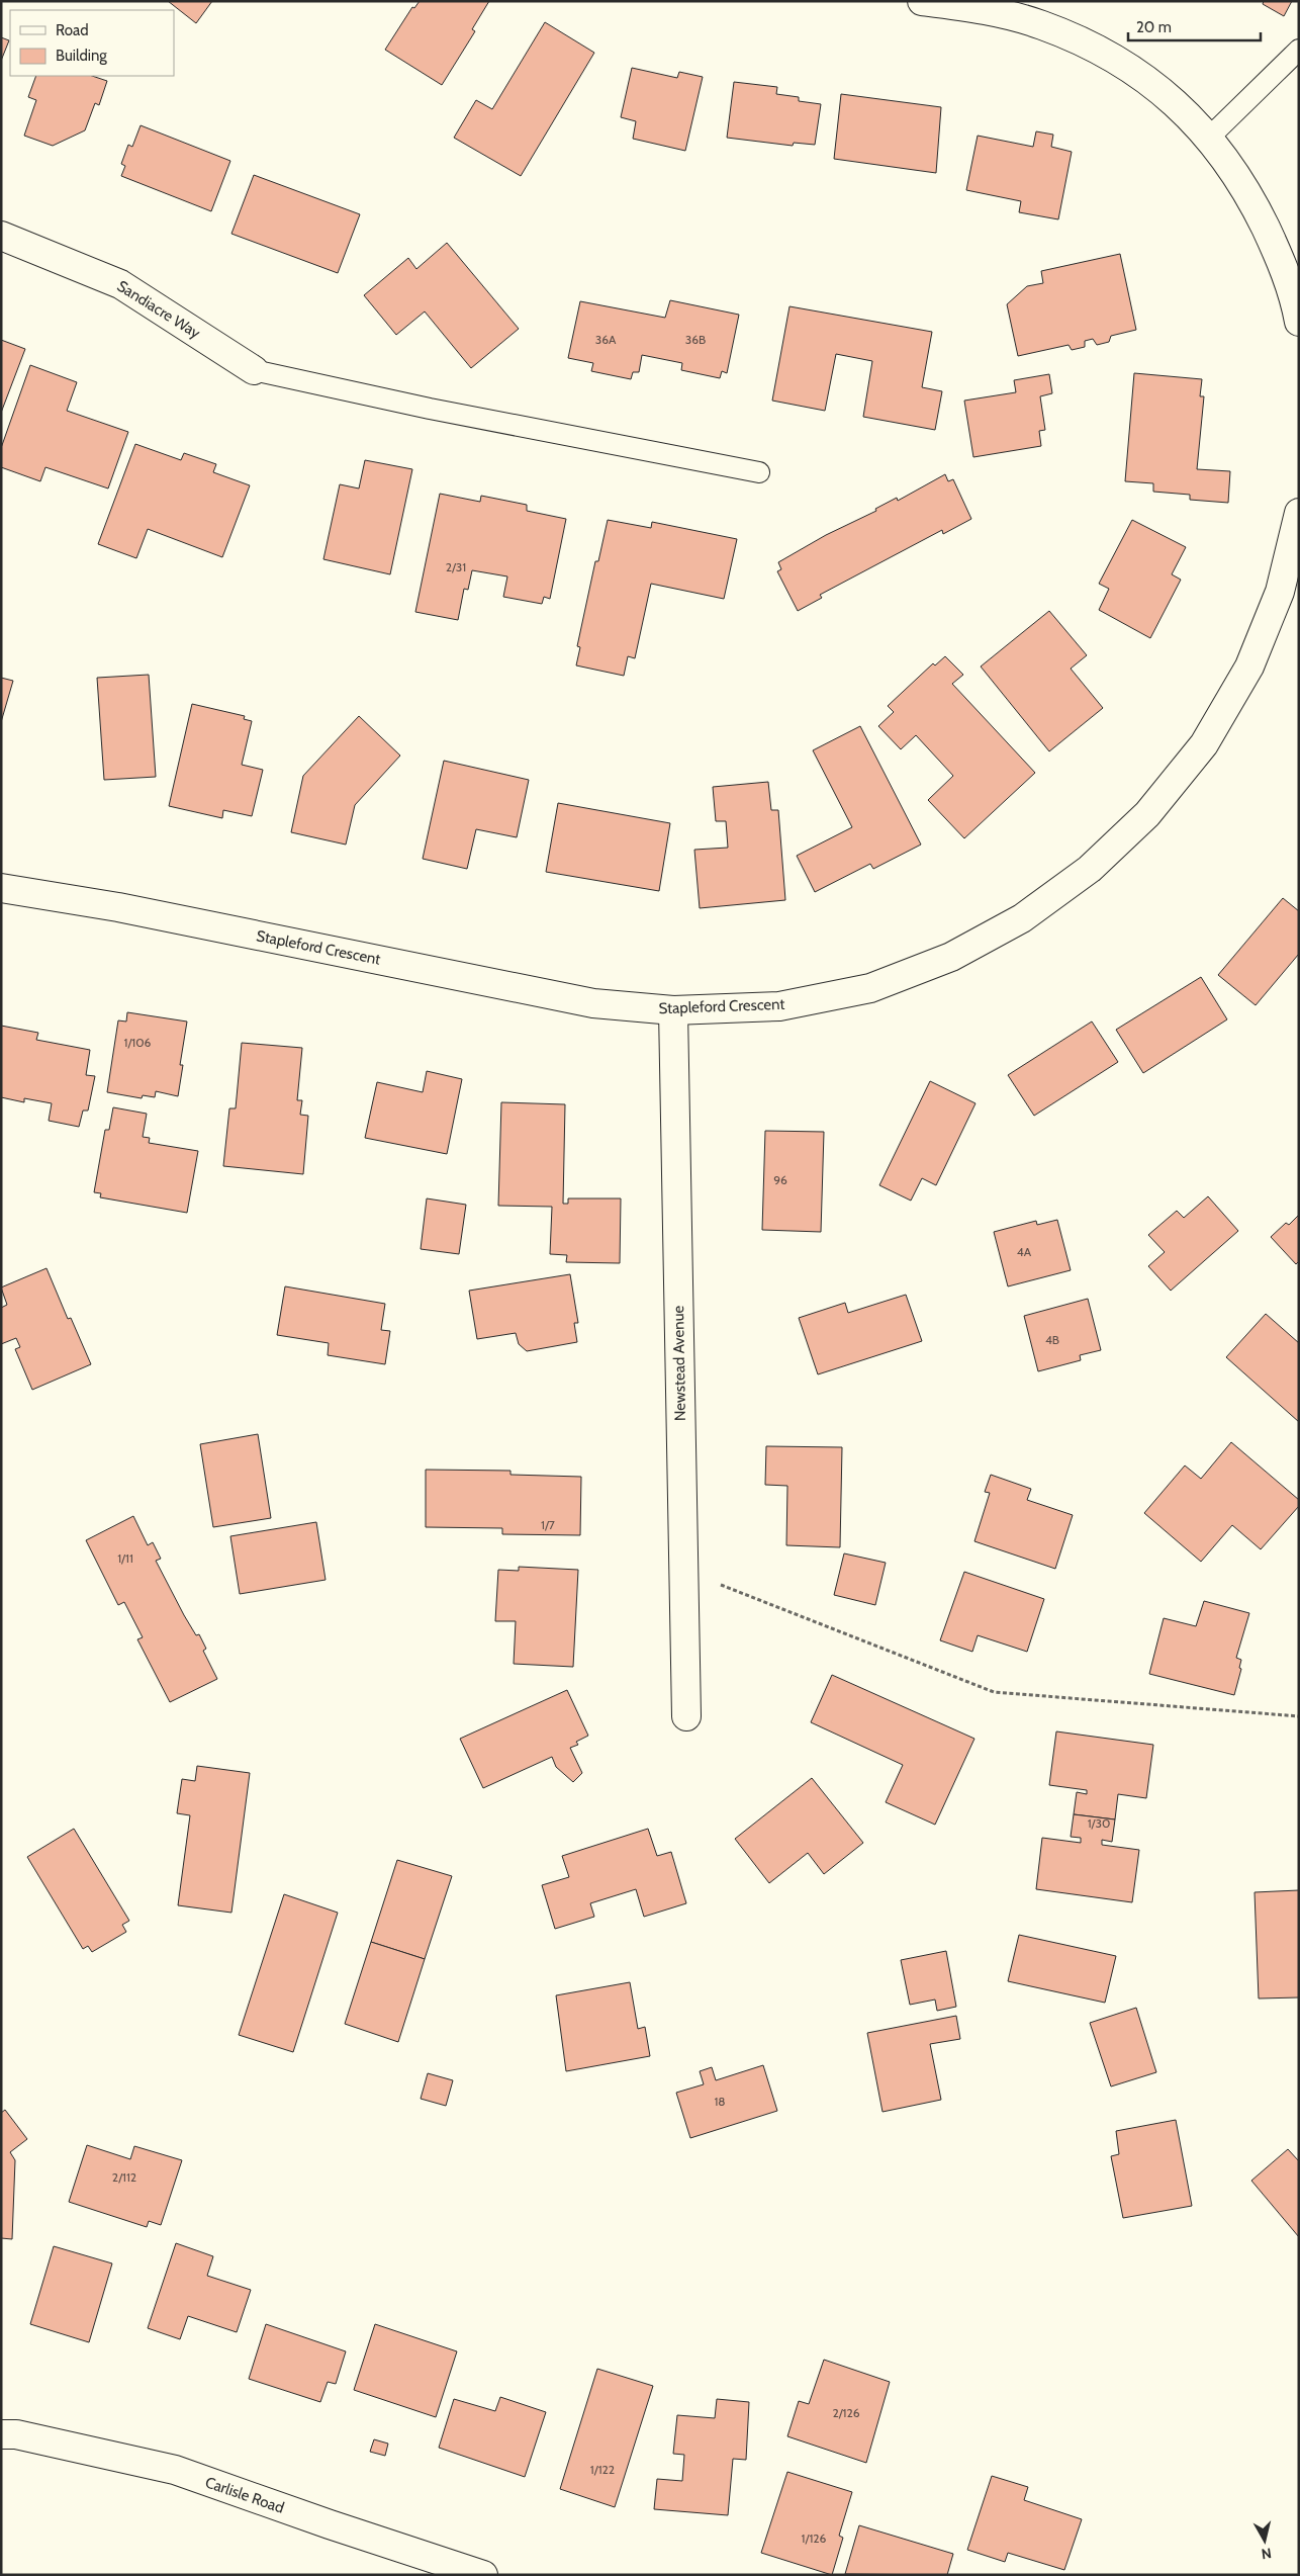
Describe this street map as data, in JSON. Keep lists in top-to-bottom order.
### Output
{
  "streets": {
    "street": [
      "Sandiacre Way",
      "Stapleford Crescent",
      "Newstead Avenue",
      "Carlisle Road"
    ]
  },
  "crossings": [
    ["Stapleford Crescent", "Newstead Avenue"]
  ],
  "house_numbers": [
    "36A",
    "36B",
    "2/31",
    "1/106",
    "96",
    "4A",
    "4B",
    "1/7",
    "1/11",
    "1/30",
    "18",
    "2/112",
    "2/126",
    "1/122",
    "1/126"
  ],
  "legend": ["Road", "Building"],
  "scale_bar": "20 m",
  "north": "bottom"
}
